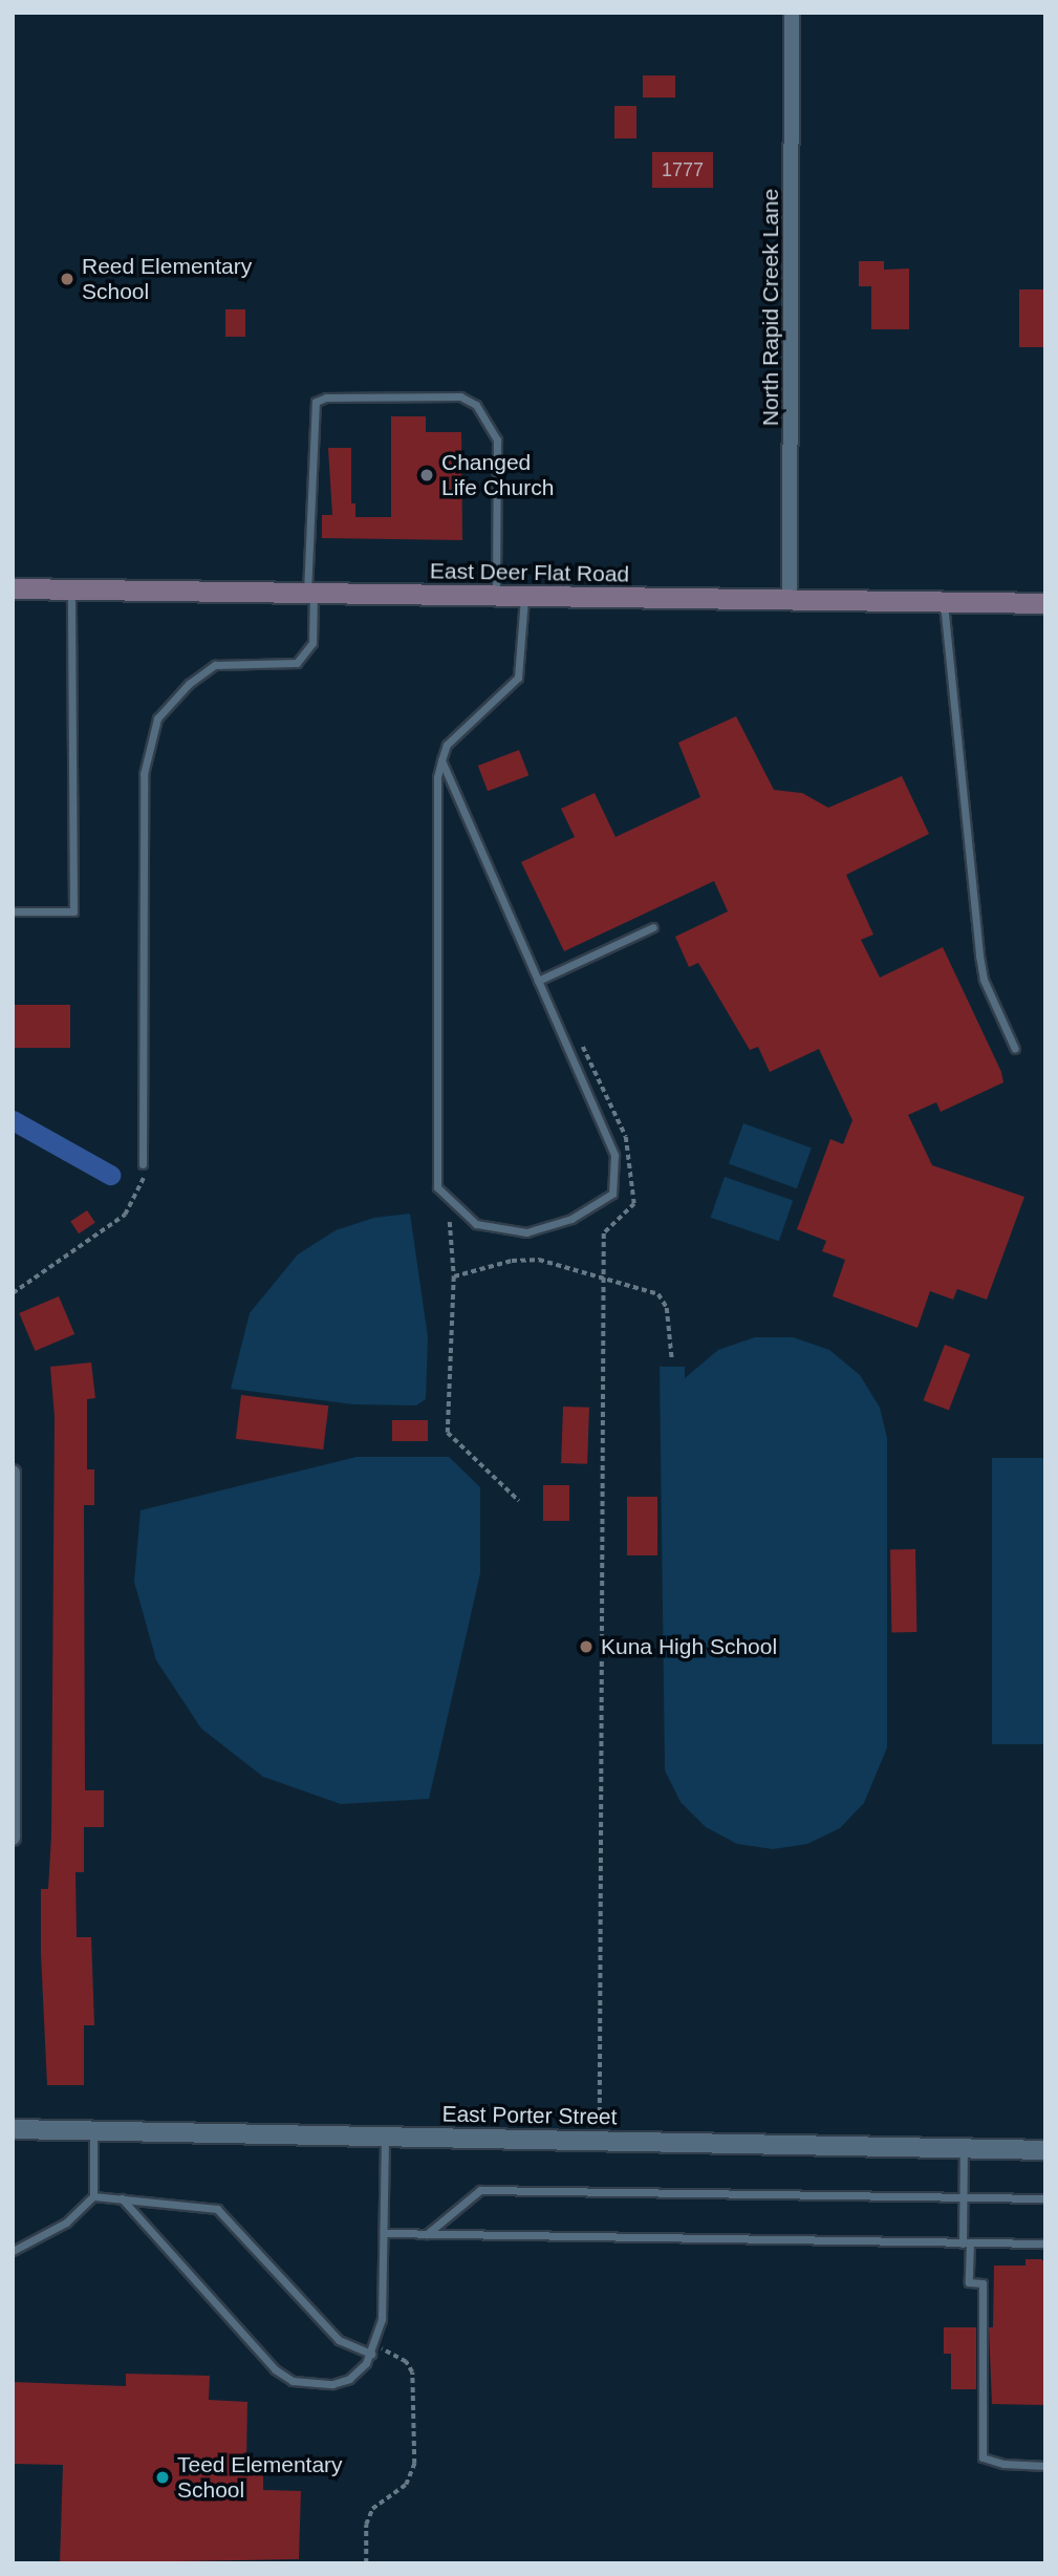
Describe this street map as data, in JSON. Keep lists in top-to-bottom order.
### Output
{
  "streets": {
    "main road": ["East Deer Flat Road"],
    "street": ["North Rapid Creek Lane", "East Porter Street"]
  },
  "crossings": [
    ["North Rapid Creek Lane", "East Deer Flat Road"]
  ],
  "places": [
    "Reed Elementary School",
    "Changed Life Church",
    "Kuna High School",
    "Teed Elementary School"
  ],
  "house_numbers": ["1777"]
}
